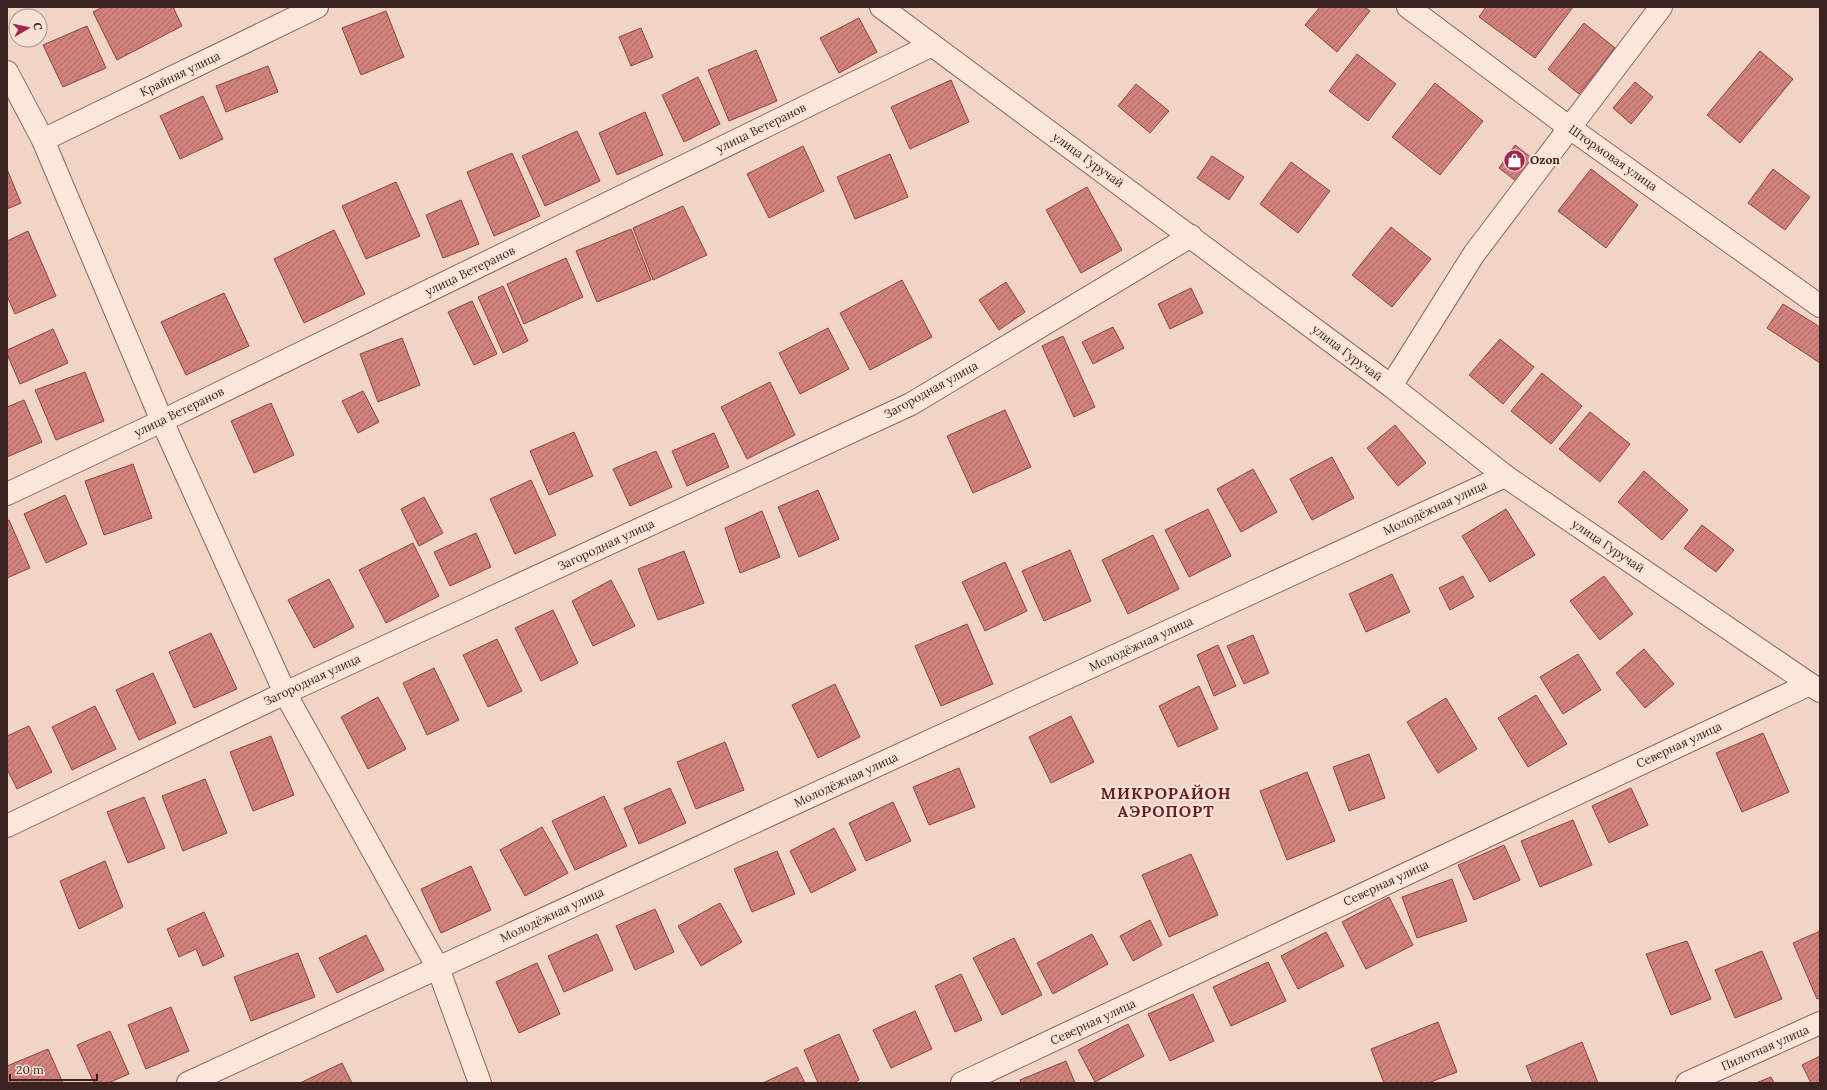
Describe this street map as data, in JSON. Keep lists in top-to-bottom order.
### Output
{
  "streets": {
    "street": [
      "Крайняя улица",
      "улица Ветеранов",
      "Штормовая улица",
      "улица Гуручай",
      "Загородная улица",
      "Молодёжная улица",
      "Северная улица",
      "Пилотная улица"
    ]
  },
  "crossings": [
    ["улица Ветеранов", "улица Гуручай"],
    ["улица Гуручай", "Загородная улица"],
    ["улица Гуручай", "Молодёжная улица"],
    ["улица Гуручай", "Северная улица"]
  ],
  "districts": ["МИКРОРАЙОН АЭРОПОРТ"],
  "places": {
    "shop": ["Ozon"]
  },
  "scale_bar": "20 m",
  "north": "right"
}
